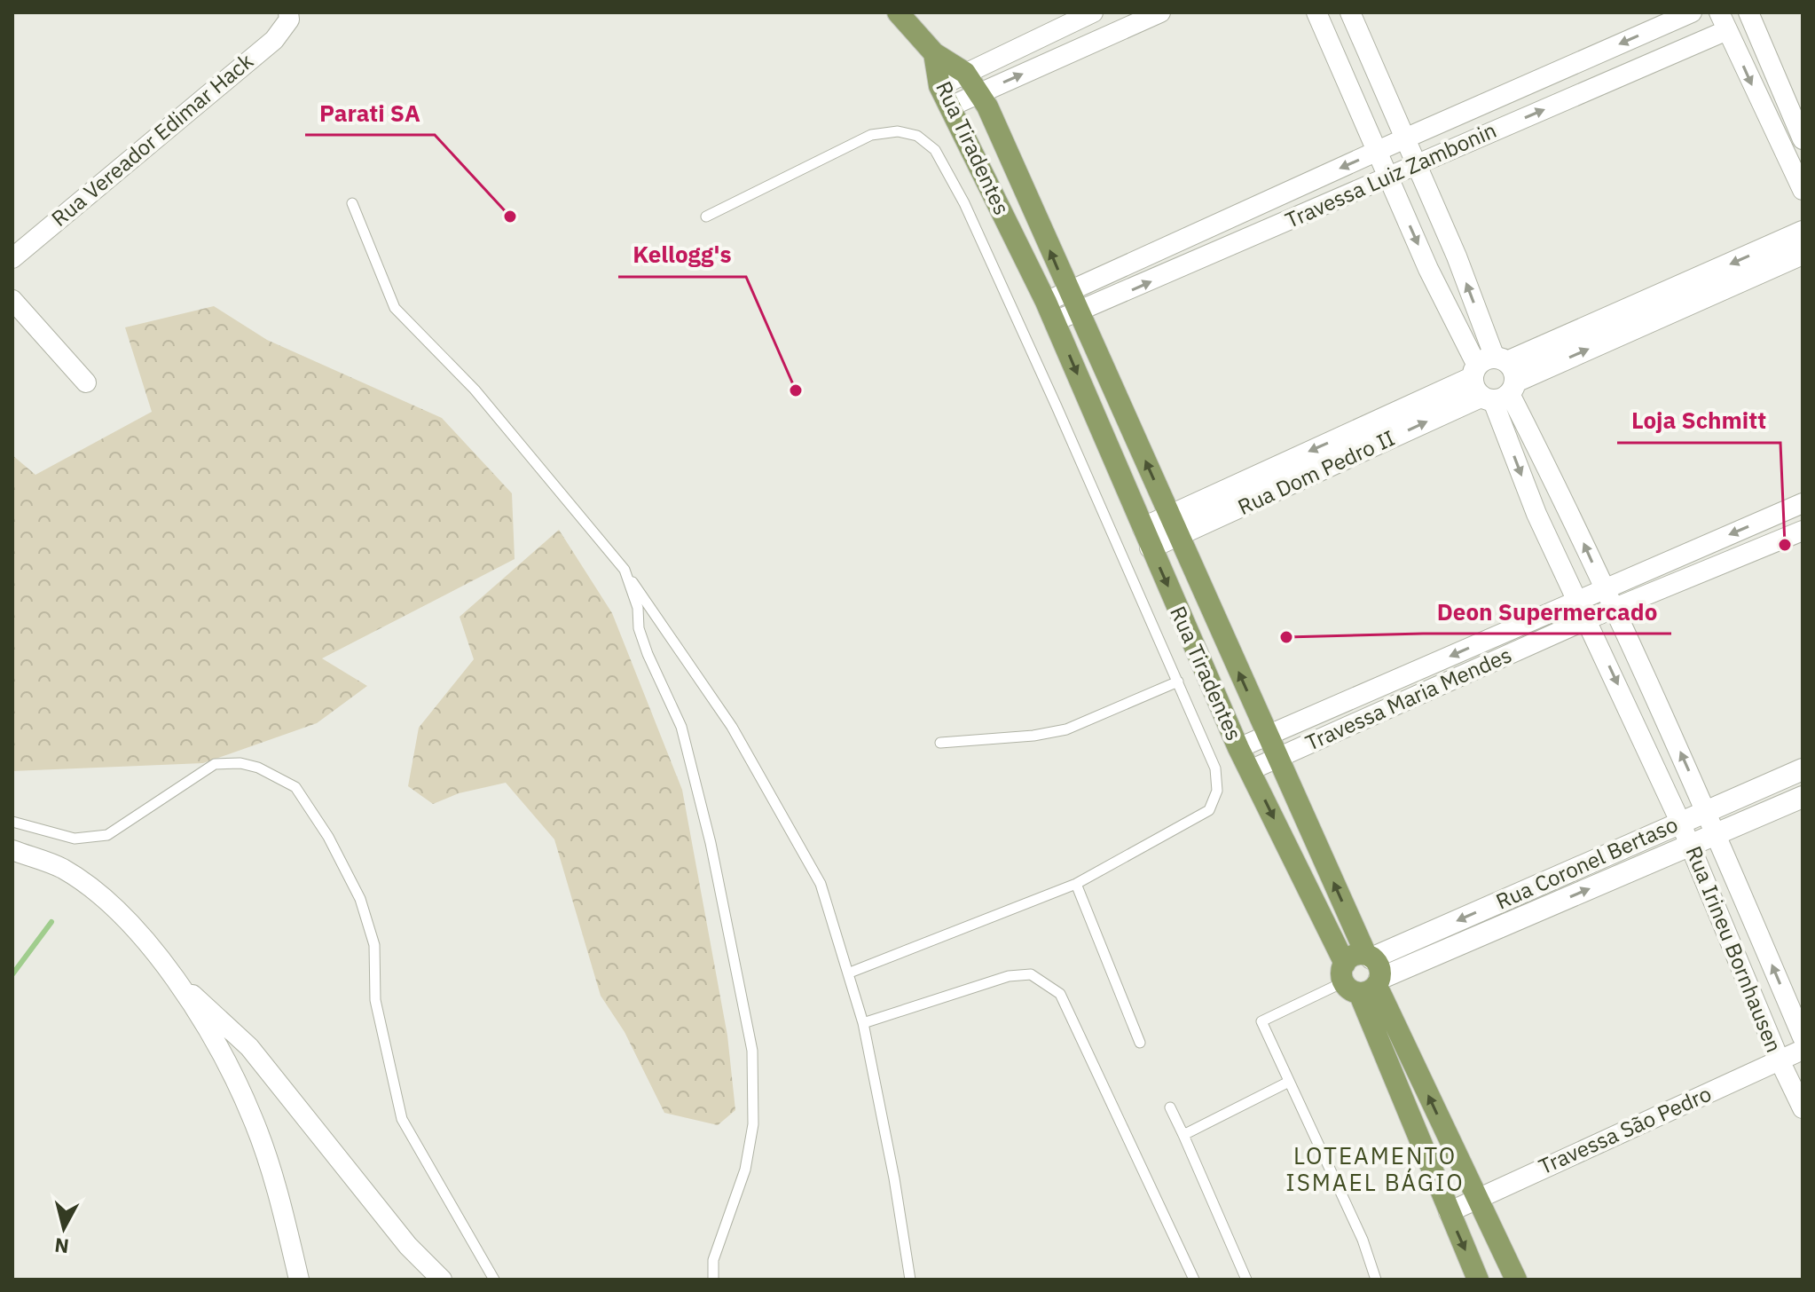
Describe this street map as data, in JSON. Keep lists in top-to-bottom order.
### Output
{
  "streets": {
    "main road": ["Rua Tiradentes"],
    "street": [
      "Rua Vereador Edimar Hack",
      "Travessa Luiz Zambonin",
      "Rua Dom Pedro II",
      "Travessa Maria Mendes",
      "Rua Coronel Bertaso",
      "Rua Irineu Bornhausen",
      "Travessa São Pedro"
    ]
  },
  "crossings": [
    ["Rua Tiradentes", "Travessa Luiz Zambonin"],
    ["Rua Tiradentes", "Rua Dom Pedro II"],
    ["Rua Tiradentes", "Travessa Maria Mendes"],
    ["Rua Tiradentes", "Rua Coronel Bertaso"],
    ["Rua Tiradentes", "Travessa São Pedro"],
    ["Travessa Luiz Zambonin", "Rua Irineu Bornhausen"],
    ["Rua Dom Pedro II", "Rua Irineu Bornhausen"],
    ["Travessa Maria Mendes", "Rua Irineu Bornhausen"],
    ["Rua Coronel Bertaso", "Rua Irineu Bornhausen"],
    ["Rua Irineu Bornhausen", "Travessa São Pedro"]
  ],
  "districts": ["LOTEAMENTO ISMAEL BÁGIO"],
  "places": [
    "Parati SA",
    "Kellogg's",
    "Loja Schmitt",
    "Deon Supermercado"
  ],
  "north": "bottom"
}
